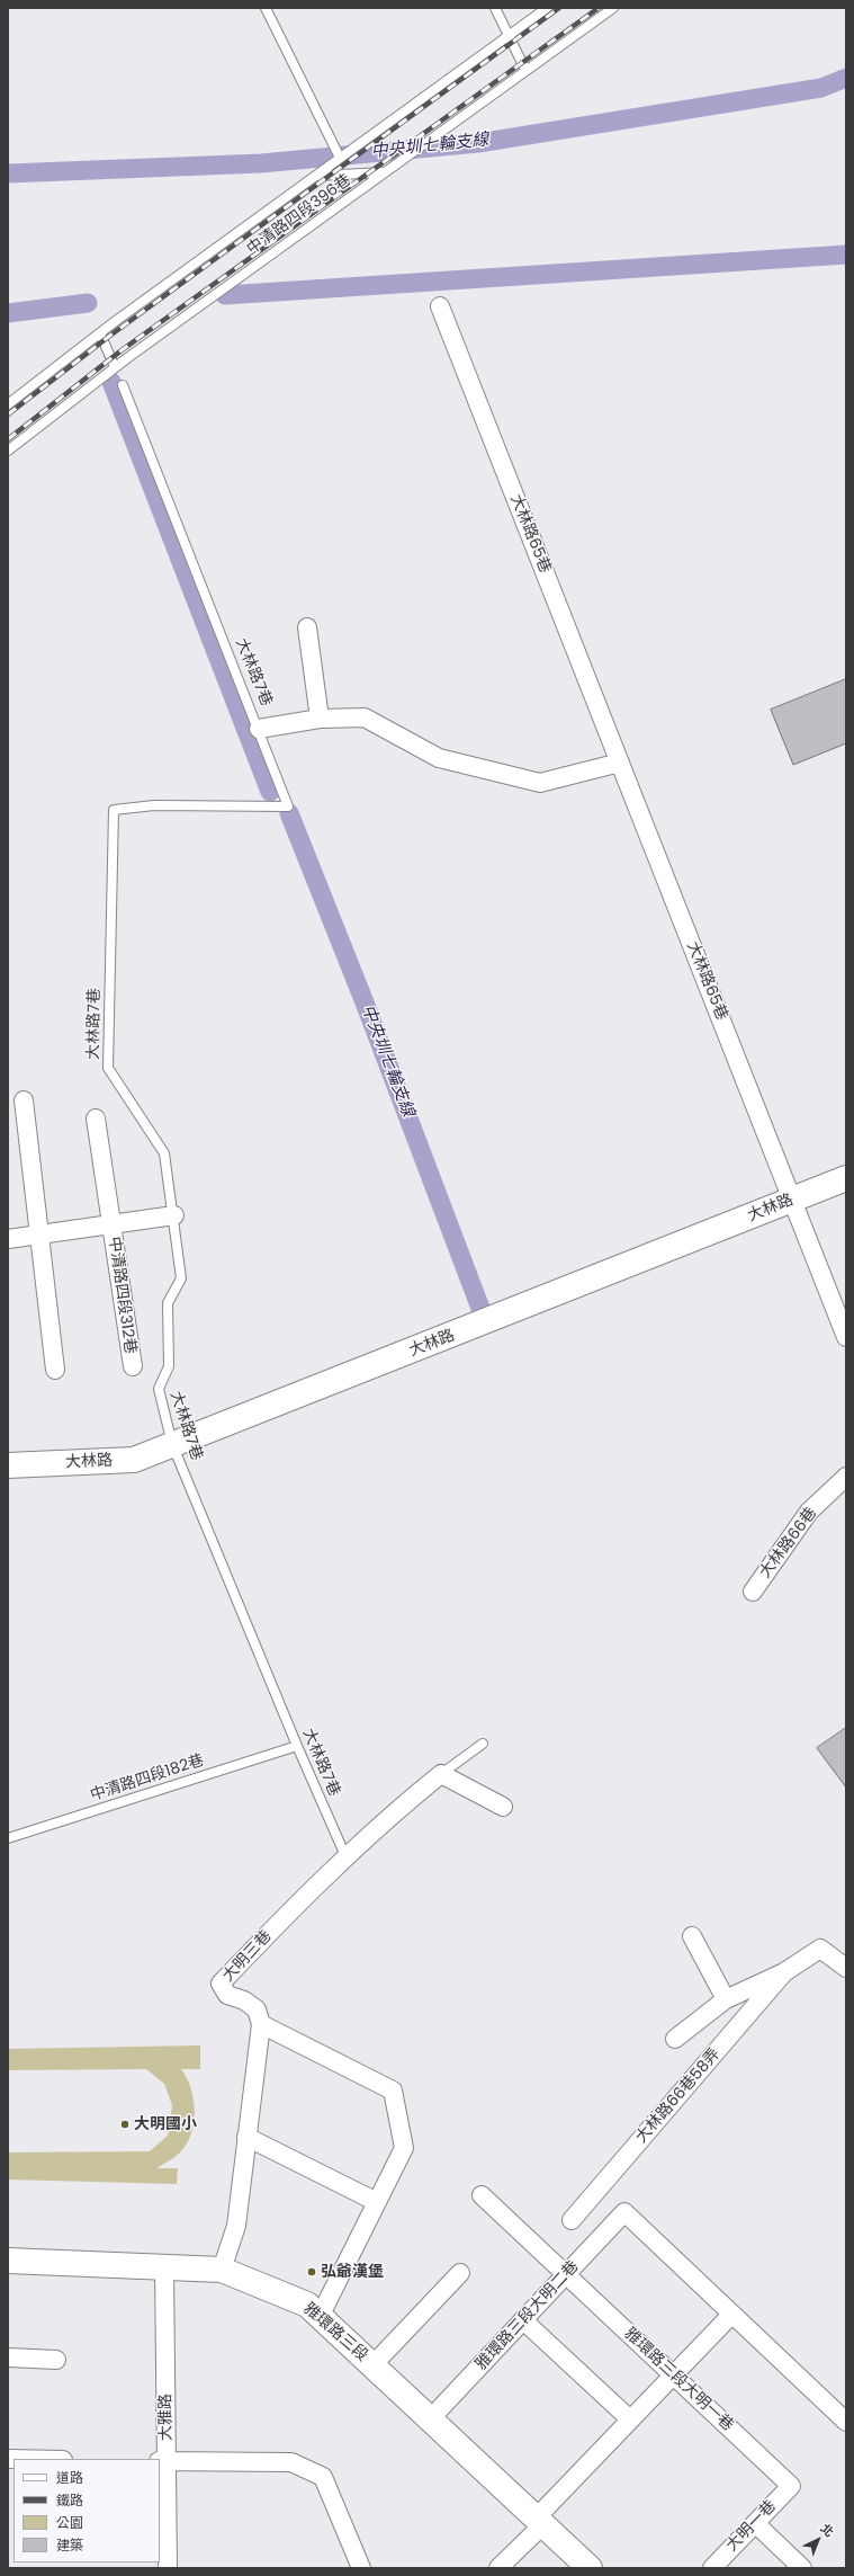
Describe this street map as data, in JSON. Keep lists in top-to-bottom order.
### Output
{
  "streets": {
    "street": [
      "大林路65巷",
      "大林路",
      "中清路四段312巷",
      "大林路66巷",
      "大明三巷",
      "大林路66巷58弄",
      "雅環路三段大明二巷",
      "雅環路三段",
      "雅環路三段大明一巷",
      "大雅路",
      "大明一巷"
    ],
    "lane": ["中清路四段396巷", "大林路7巷", "中清路四段182巷"]
  },
  "crossings": [
    ["大林路65巷", "大林路"],
    ["大林路7巷", "大林路"],
    ["大林路7巷", "中清路四段312巷"],
    ["大林路7巷", "中清路四段182巷"],
    ["大林路7巷", "大明三巷"],
    ["雅環路三段大明二巷", "雅環路三段"],
    ["雅環路三段大明二巷", "雅環路三段大明一巷"],
    ["雅環路三段", "大雅路"],
    ["雅環路三段大明一巷", "大明一巷"]
  ],
  "water": ["中央圳七輪支線"],
  "places": ["大明國小", "弘爺漢堡"],
  "legend": [
    "道路",
    "鐵路",
    "公園",
    "建築"
  ],
  "north": "top right"
}
